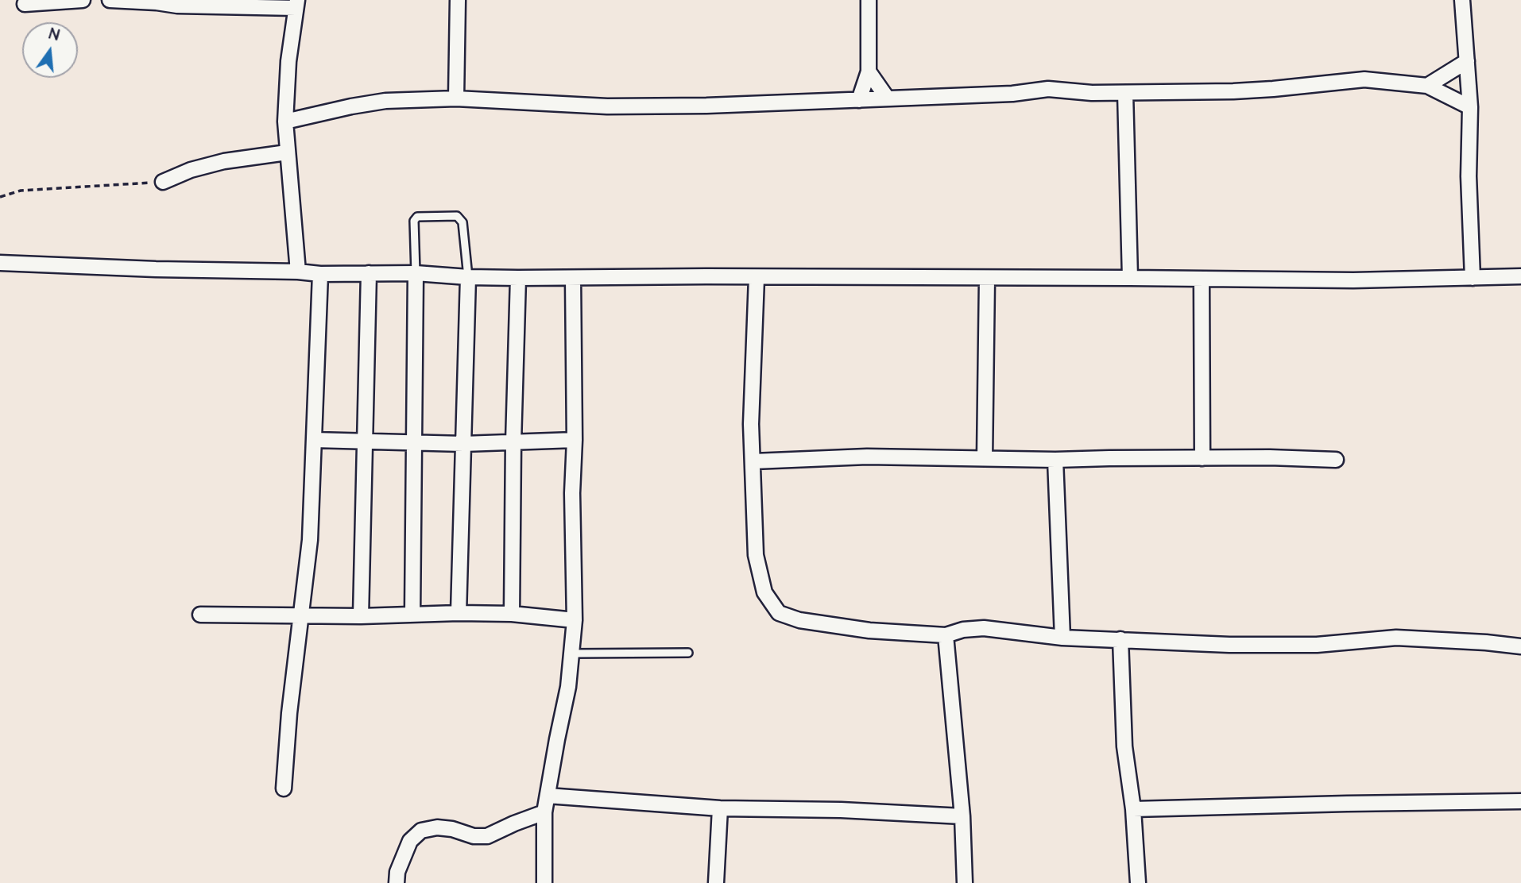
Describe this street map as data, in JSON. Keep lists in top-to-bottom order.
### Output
{
  "north": "top"
}
